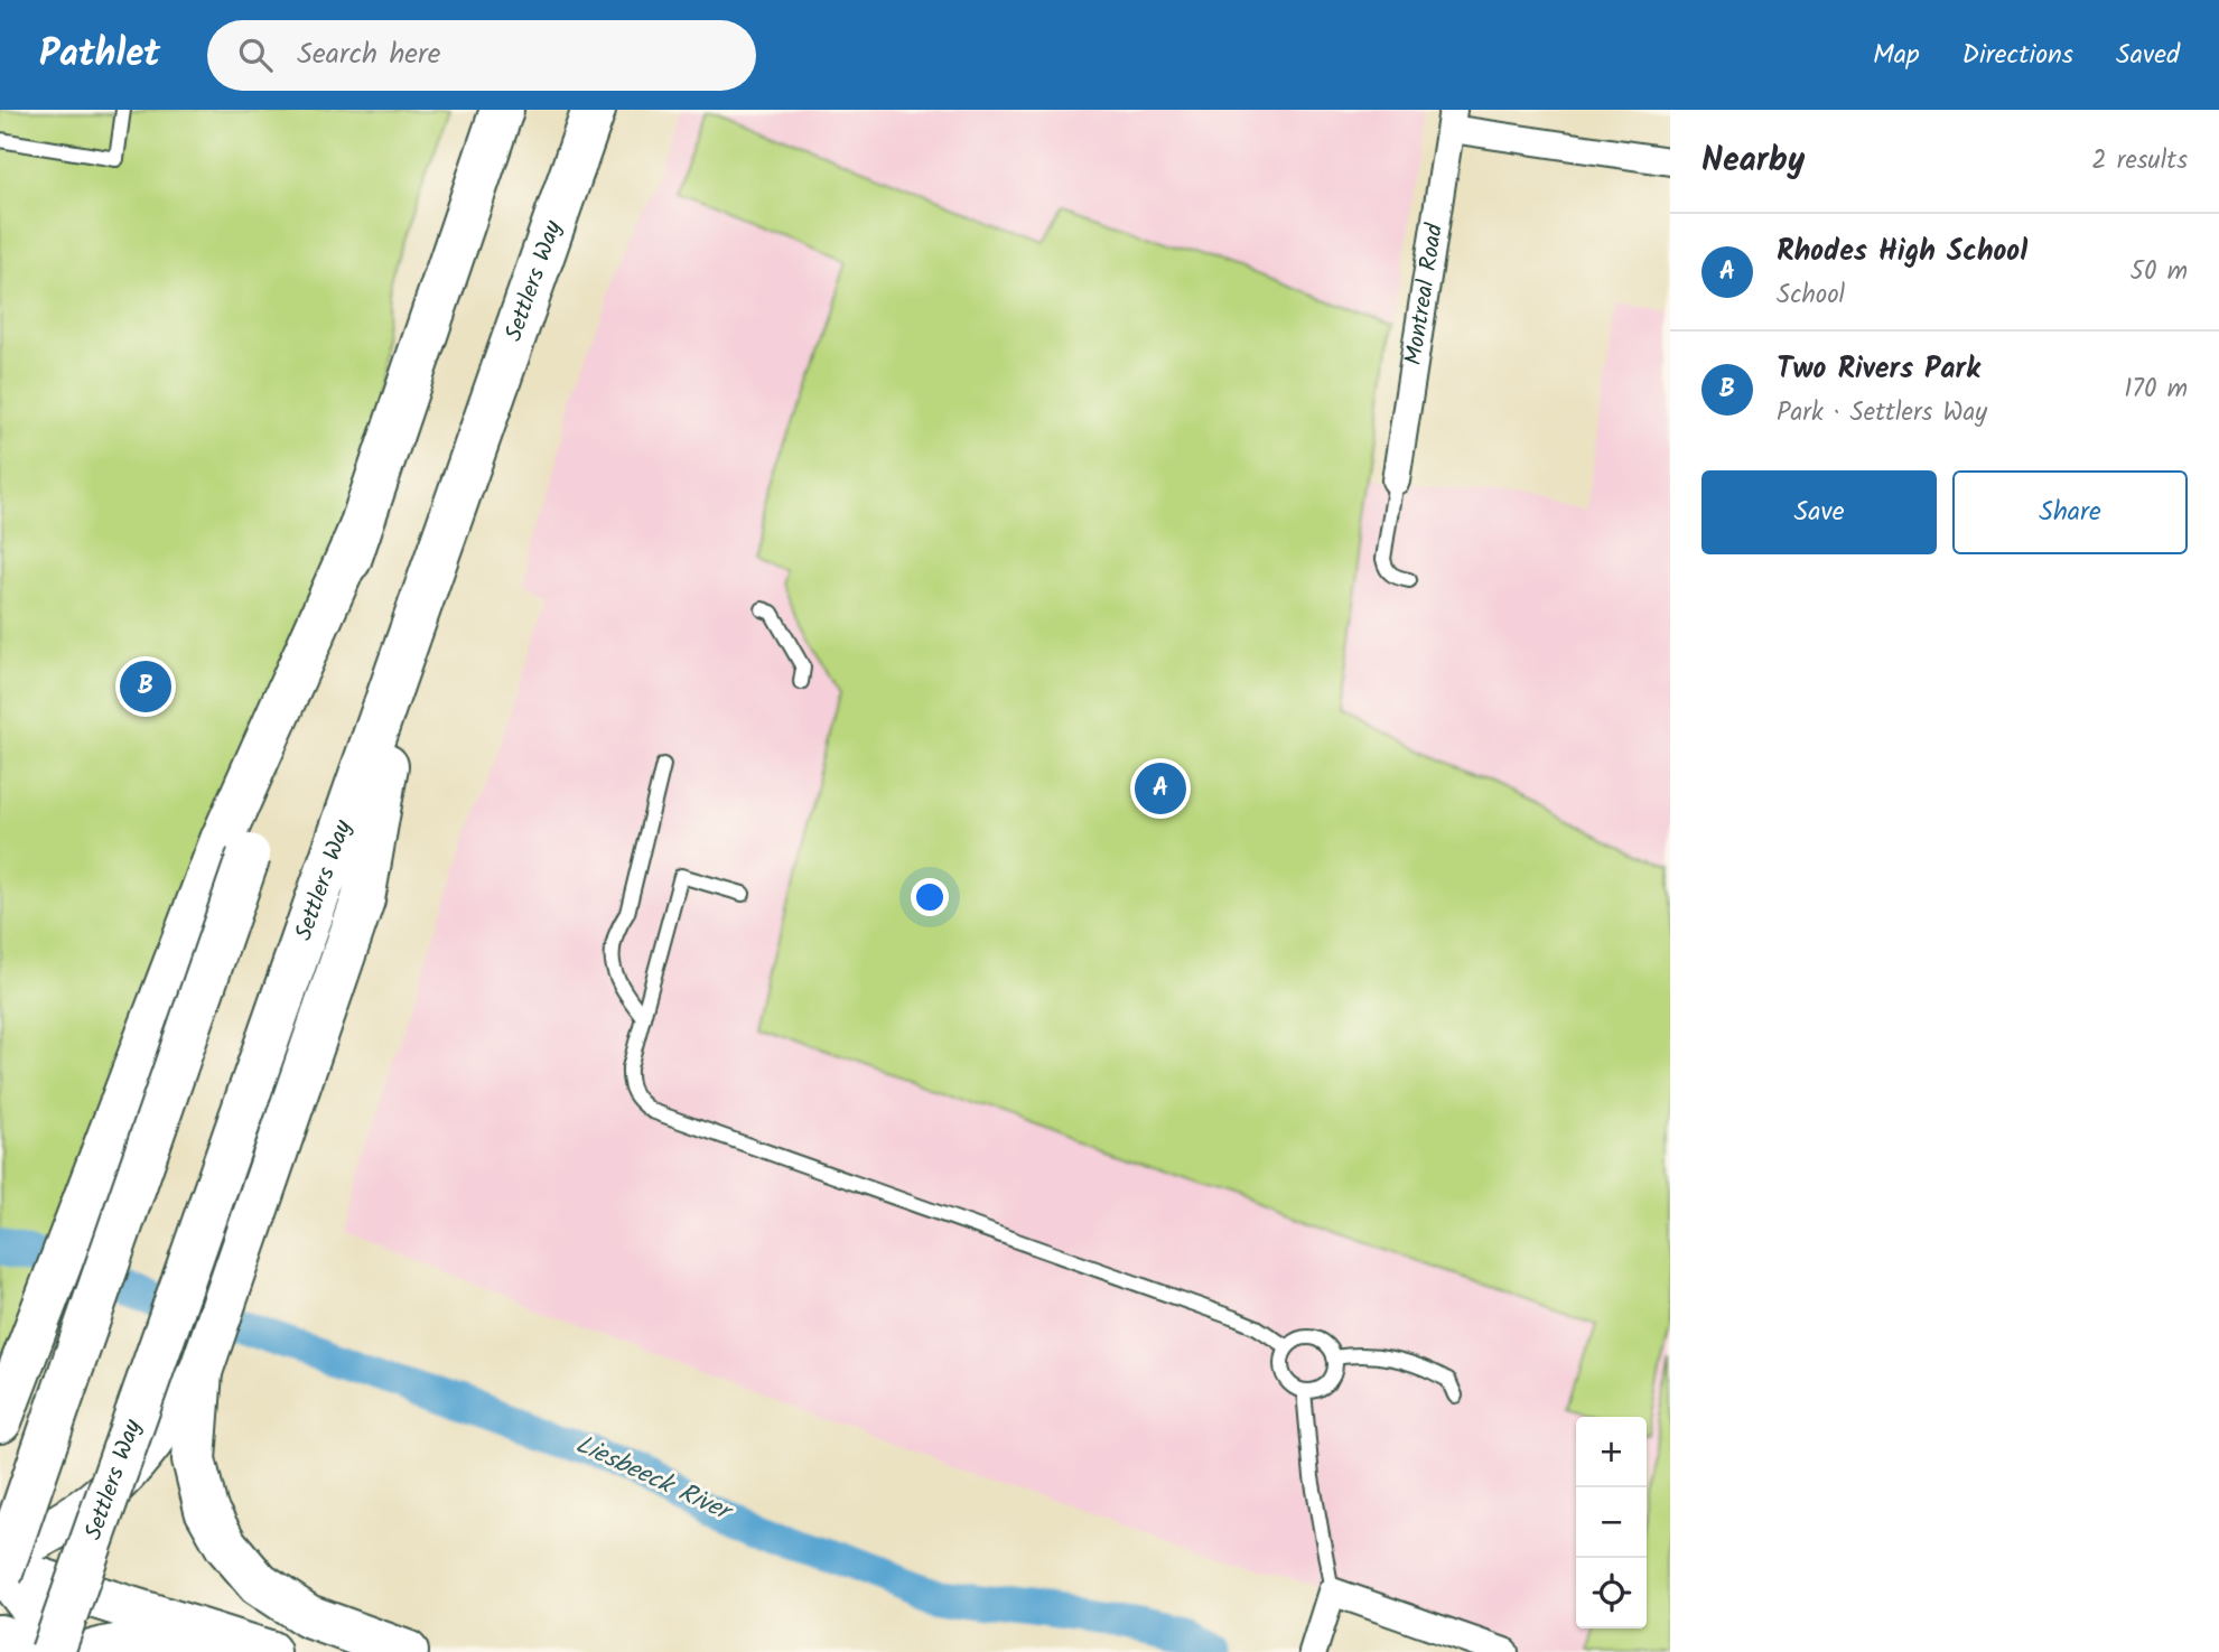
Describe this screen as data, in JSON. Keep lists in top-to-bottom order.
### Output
{
  "streets": {
    "main road": ["Settlers Way"],
    "street": ["Montreal Road"]
  },
  "water": ["Liesbeeck River"],
  "page": {
    "header": "Pathlet",
    "search": "Search here",
    "nav": ["Map", "Directions", "Saved"],
    "heading": ["Nearby", "2 results"],
    "list": [
      {
        "mark": "A",
        "name": "Rhodes High School",
        "note": "School",
        "value": "50 m"
      },
      {
        "mark": "B",
        "name": "Two Rivers Park",
        "note": "Park · Settlers Way",
        "value": "170 m"
      }
    ],
    "buttons": ["Save", "Share"],
    "pins": ["B", "A"],
    "map_buttons": ["+", "−"]
  }
}
